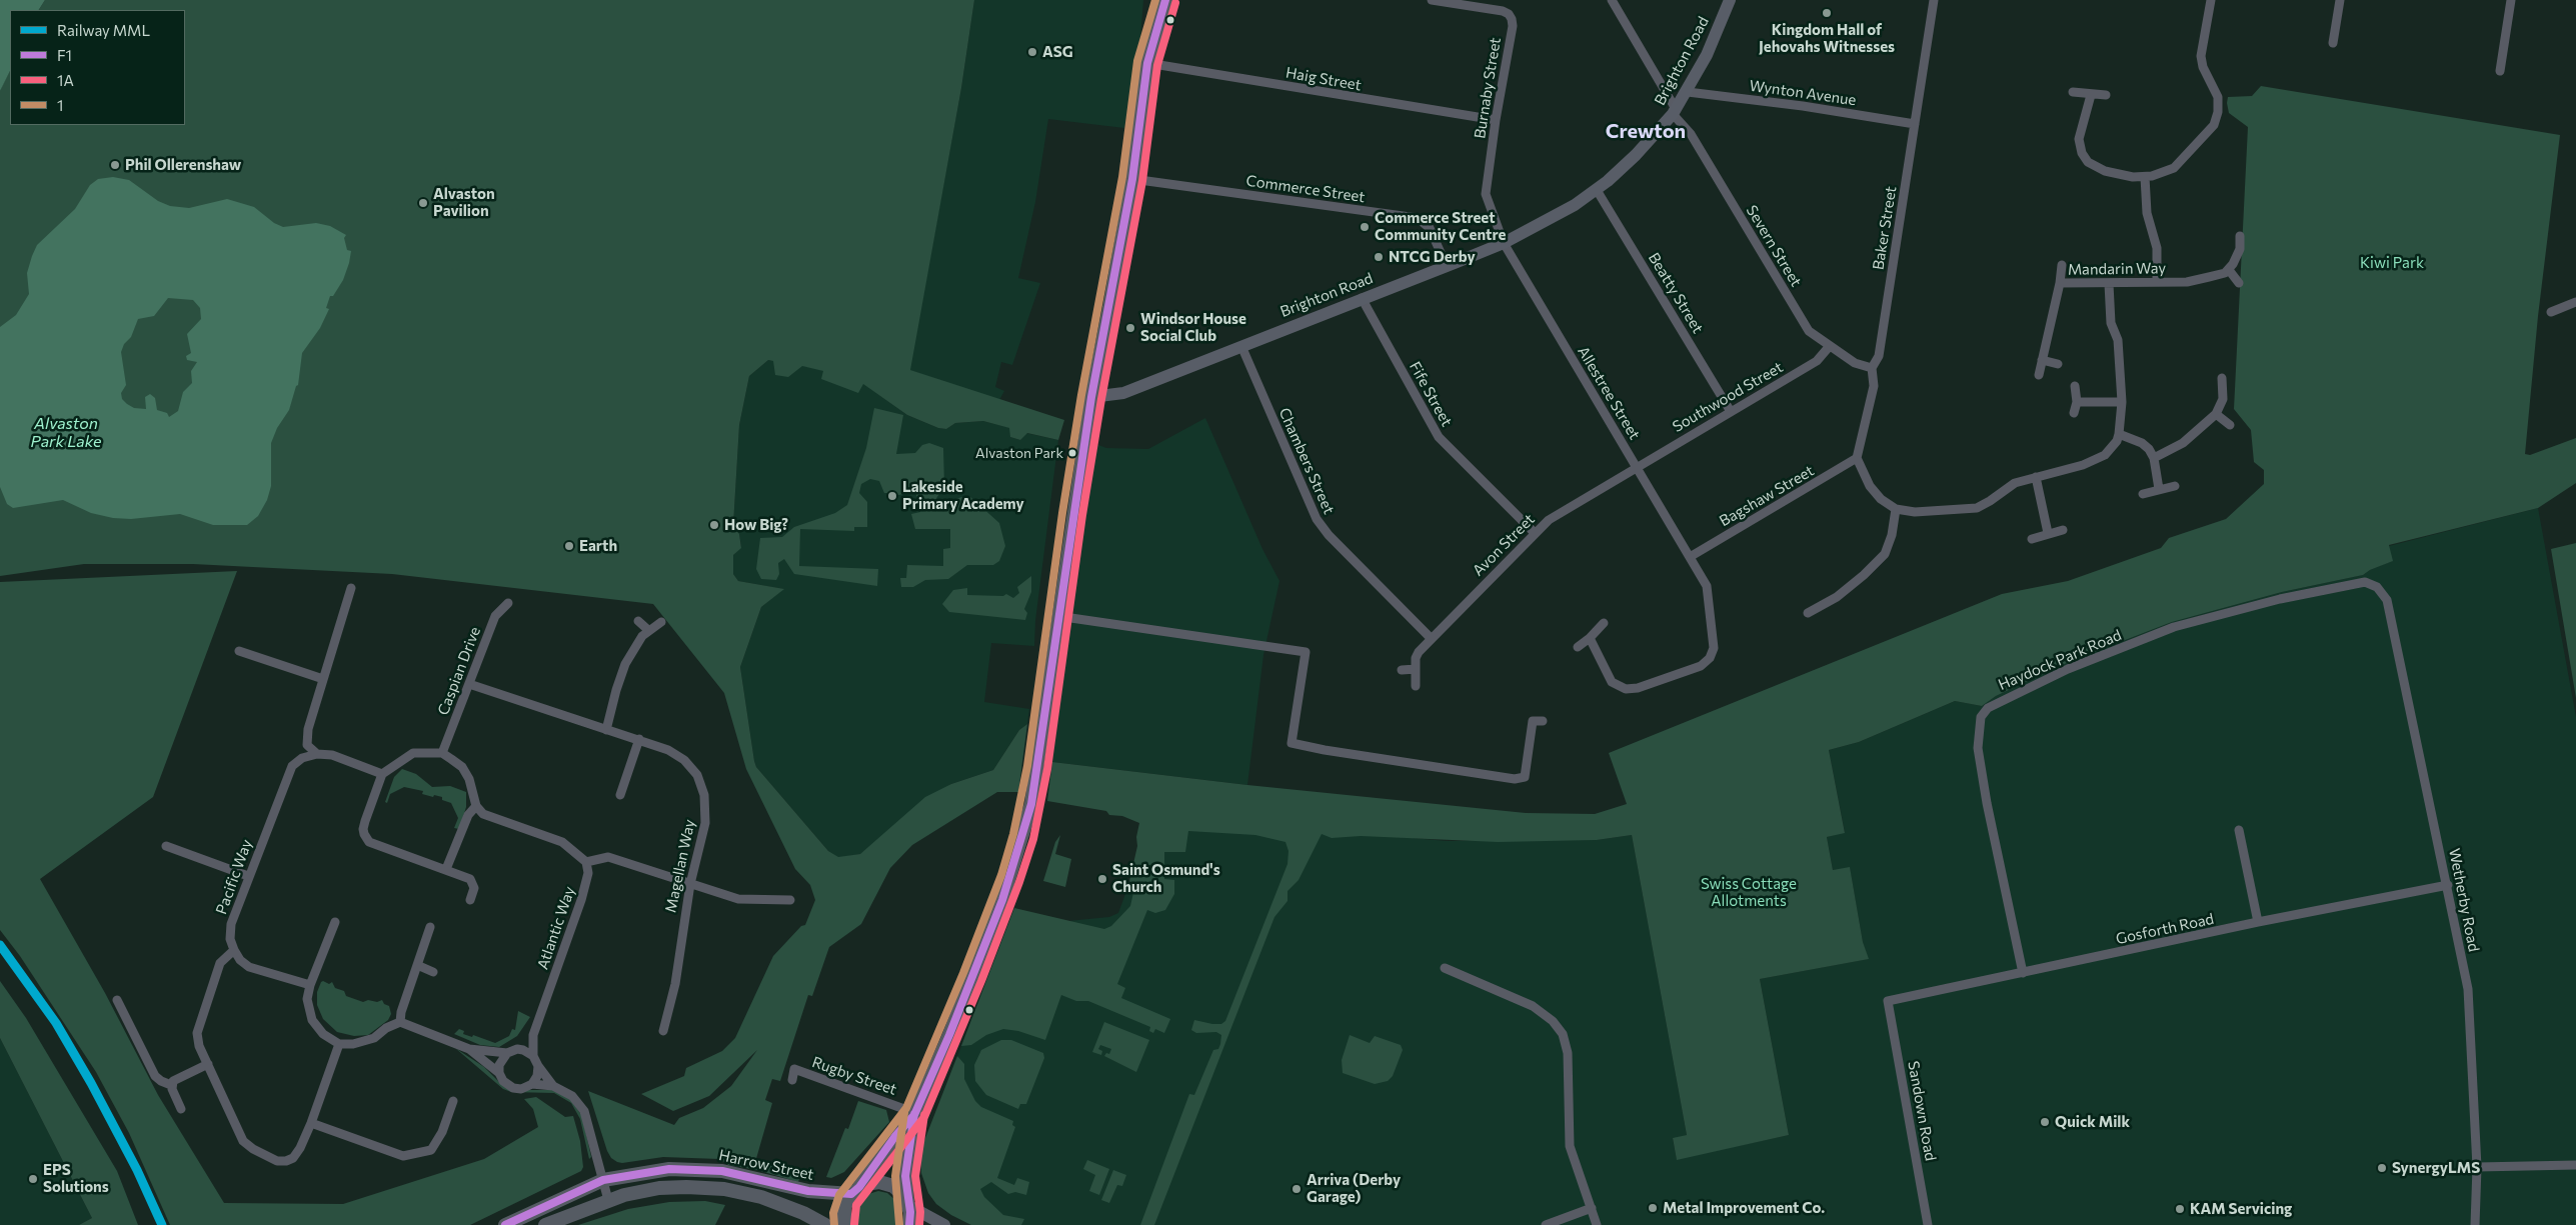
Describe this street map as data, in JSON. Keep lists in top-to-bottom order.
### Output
{
  "streets": {
    "main road": ["Harrow Street"],
    "street": [
      "Brighton Road",
      "Haig Street",
      "Burnaby Street",
      "Wynton Avenue",
      "Commerce Street",
      "Baker Street",
      "Severn Street",
      "Mandarin Way",
      "Beatty Street",
      "Allestree Street",
      "Fife Street",
      "Southwood Street",
      "Chambers Street",
      "Bagshaw Street",
      "Avon Street",
      "Haydock Park Road",
      "Caspian Drive",
      "Magellan Way",
      "Pacific Way",
      "Wetherby Road",
      "Atlantic Way",
      "Gosforth Road",
      "Rugby Street",
      "Sandown Road"
    ]
  },
  "crossings": [
    ["Brighton Road", "Burnaby Street"],
    ["Brighton Road", "Wynton Avenue"],
    ["Brighton Road", "Commerce Street"],
    ["Brighton Road", "Severn Street"],
    ["Brighton Road", "Beatty Street"],
    ["Brighton Road", "Allestree Street"],
    ["Brighton Road", "Fife Street"],
    ["Brighton Road", "Chambers Street"],
    ["Haig Street", "Burnaby Street"],
    ["Burnaby Street", "Allestree Street"],
    ["Wynton Avenue", "Baker Street"],
    ["Baker Street", "Severn Street"],
    ["Baker Street", "Bagshaw Street"],
    ["Severn Street", "Southwood Street"],
    ["Beatty Street", "Southwood Street"],
    ["Allestree Street", "Southwood Street"],
    ["Allestree Street", "Bagshaw Street"],
    ["Allestree Street", "Avon Street"],
    ["Fife Street", "Avon Street"],
    ["Southwood Street", "Avon Street"],
    ["Chambers Street", "Avon Street"],
    ["Haydock Park Road", "Wetherby Road"],
    ["Haydock Park Road", "Gosforth Road"],
    ["Caspian Drive", "Magellan Way"],
    ["Wetherby Road", "Gosforth Road"],
    ["Gosforth Road", "Sandown Road"]
  ],
  "districts": ["Crewton"],
  "water": ["Alvaston Park Lake"],
  "parks": ["Kiwi Park", "Swiss Cottage Allotments"],
  "places": [
    "Kingdom Hall of Jehovahs Witnesses",
    "ASG",
    "Phil Ollerenshaw",
    "Alvaston Pavilion",
    "Commerce Street Community Centre",
    "NTCG Derby",
    "Windsor House Social Club",
    "Alvaston Park",
    "Lakeside Primary Academy",
    "How Big?",
    "Earth",
    "Saint Osmund's Church",
    "Quick Milk",
    "SynergyLMS",
    "EPS Solutions",
    "Arriva (Derby Garage)",
    "Metal Improvement Co.",
    "KAM Servicing"
  ],
  "lines": [
    "transit line F1",
    "transit line 1",
    "transit line 1A",
    "rail line MML"
  ],
  "legend": [
    "Railway MML",
    "F1",
    "1A",
    "1"
  ]
}
